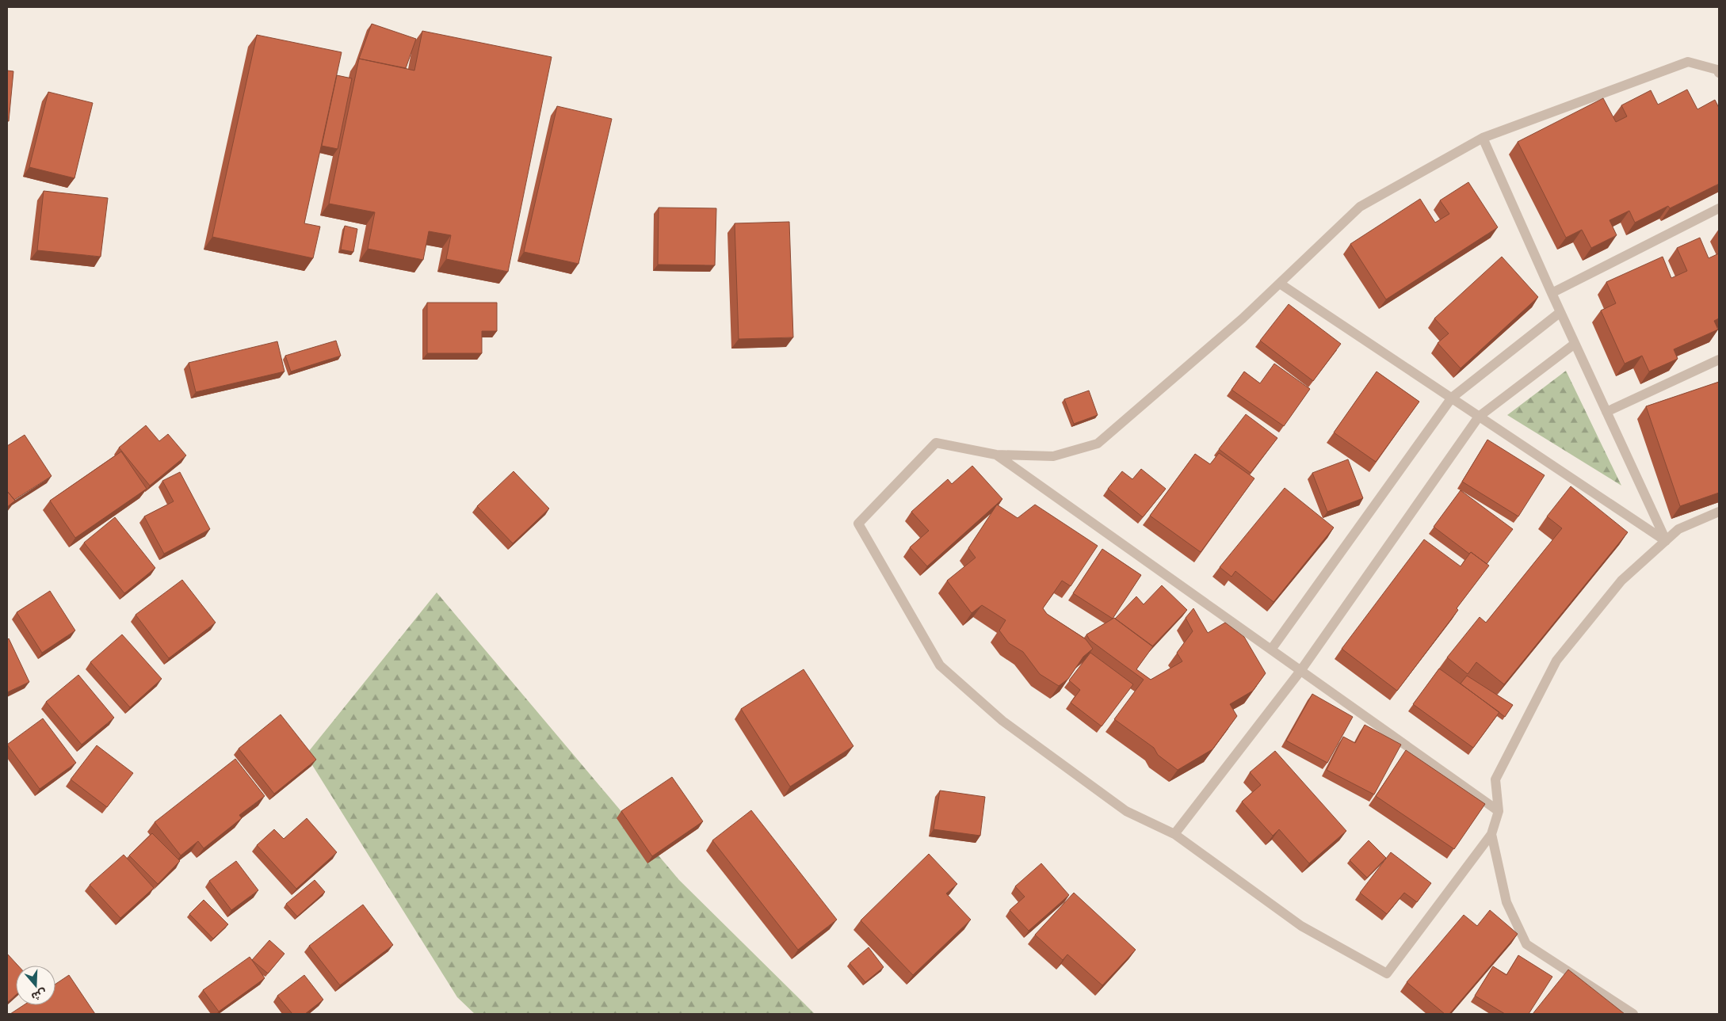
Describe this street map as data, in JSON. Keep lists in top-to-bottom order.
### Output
{
  "north": "bottom"
}
